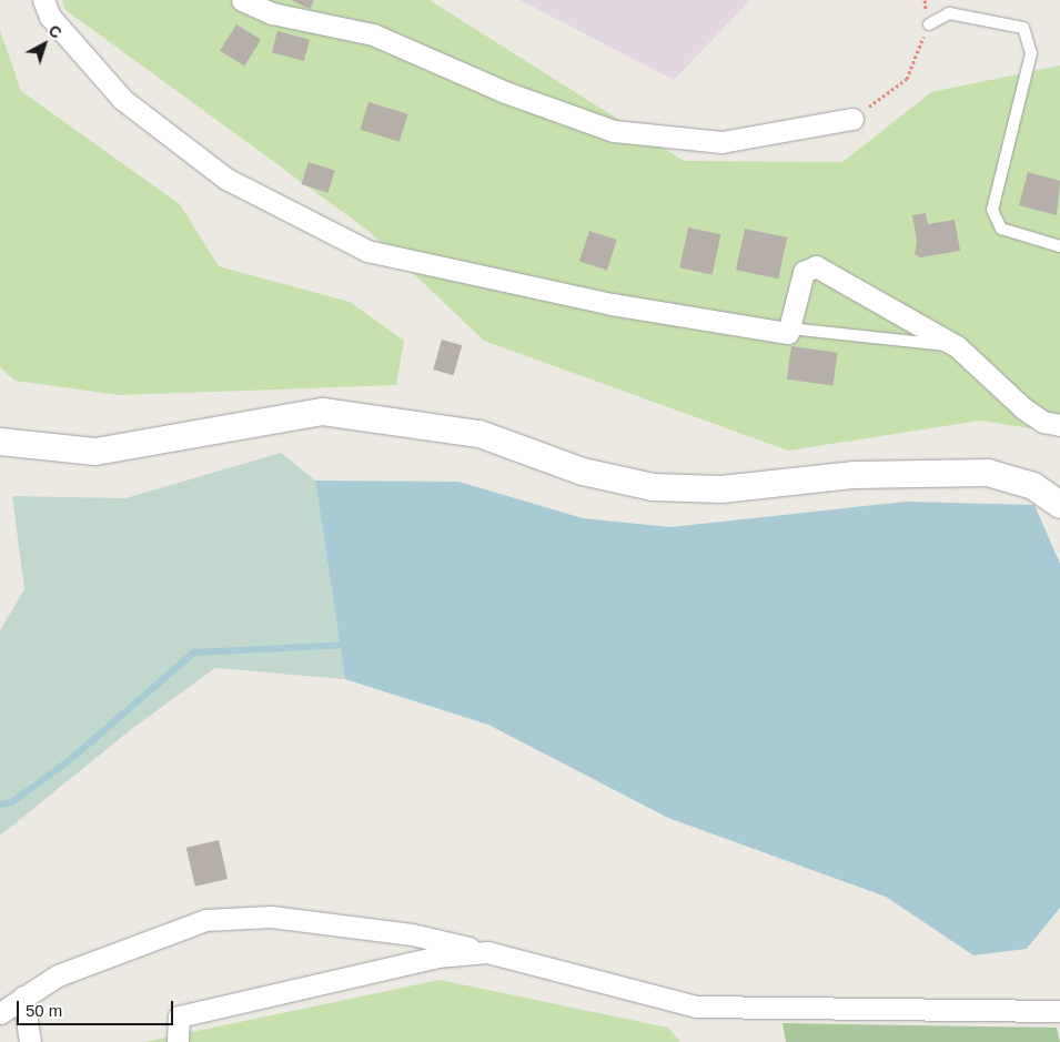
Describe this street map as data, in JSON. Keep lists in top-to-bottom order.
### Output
{
  "scale_bar": "50 m",
  "north": "top right"
}
